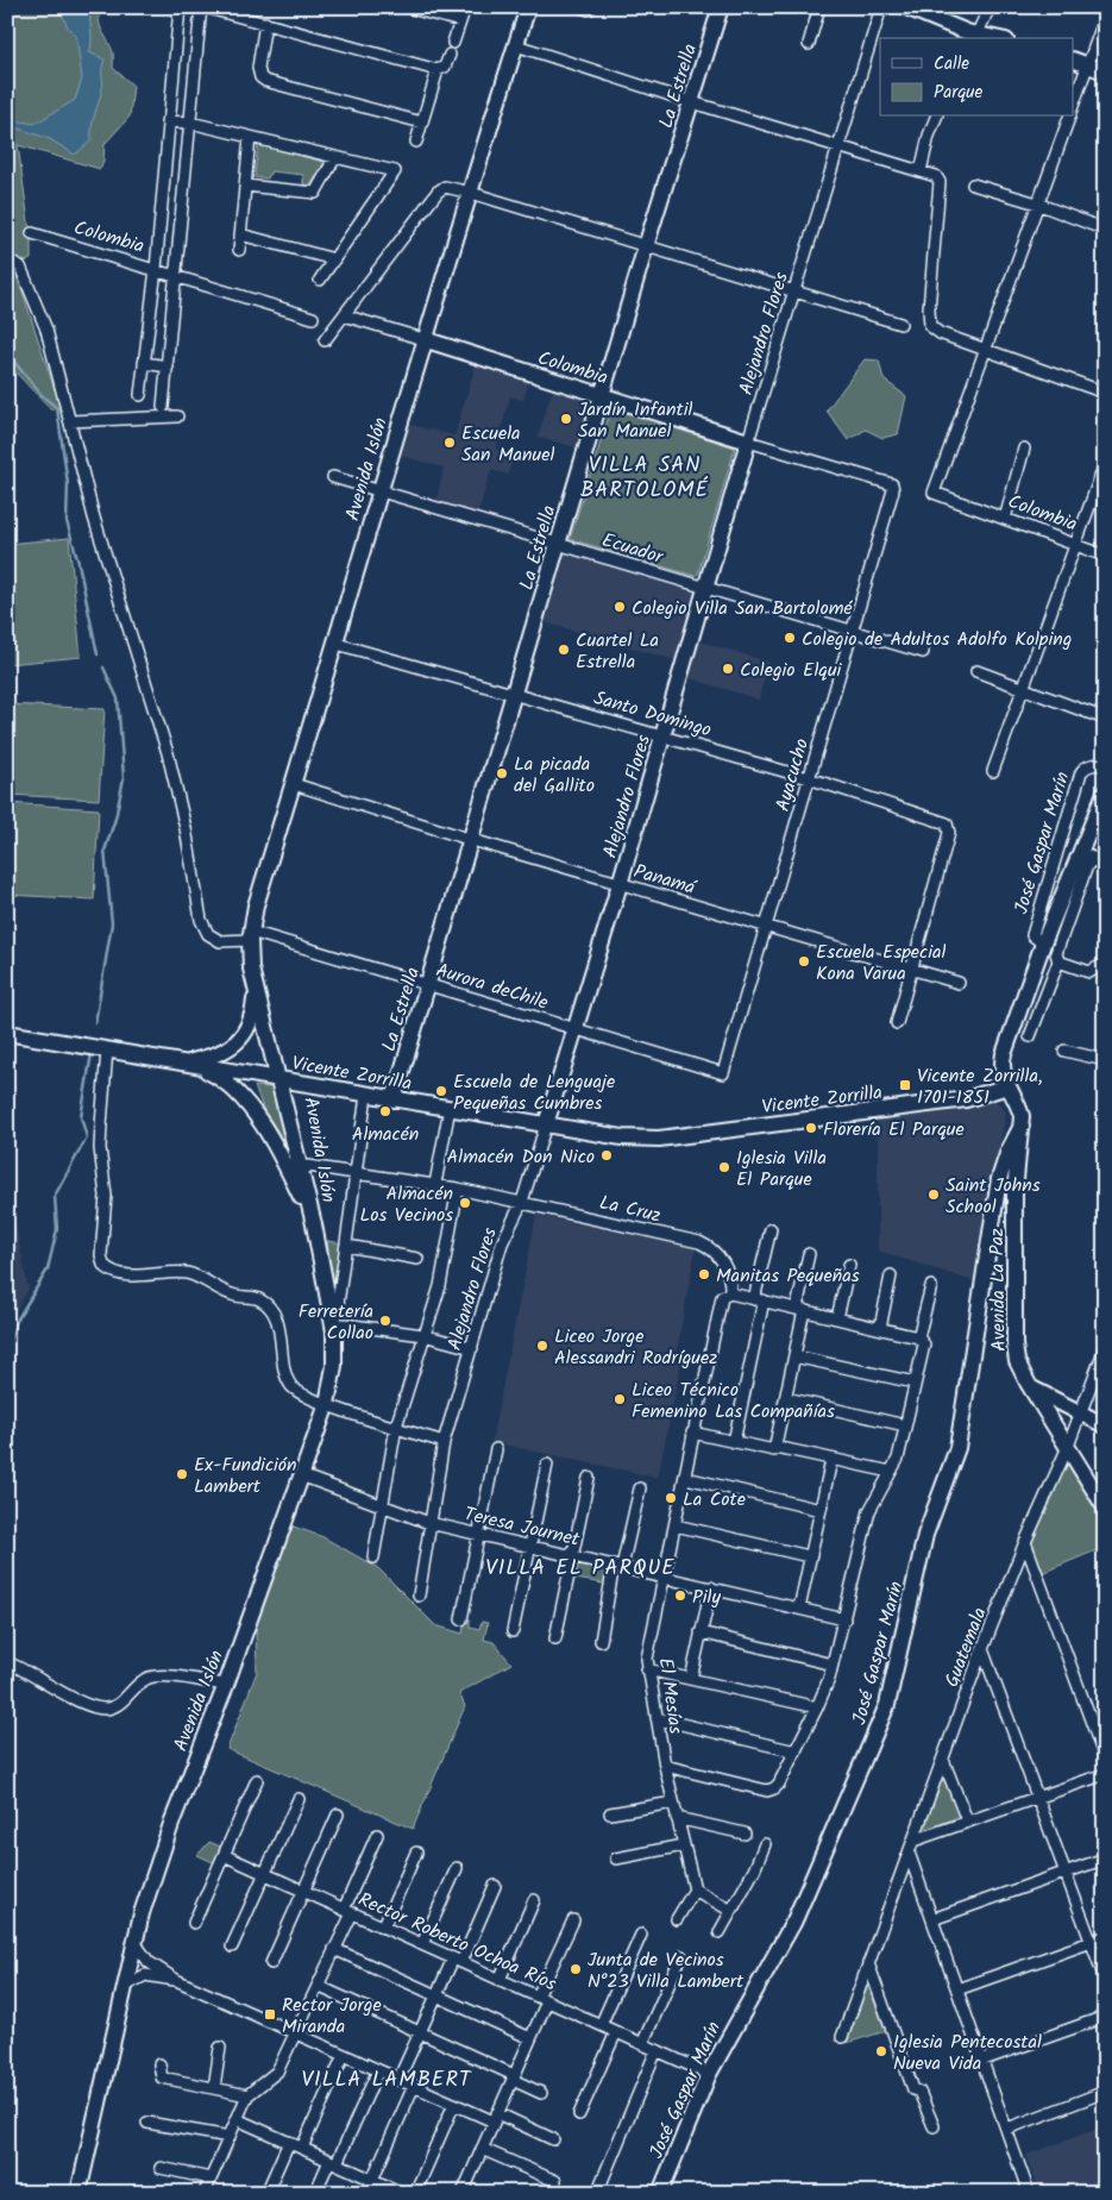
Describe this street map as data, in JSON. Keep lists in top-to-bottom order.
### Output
{
  "streets": {
    "main road": [
      "La Estrella",
      "Colombia",
      "Alejandro Flores",
      "Avenida Islón",
      "José Gaspar Marín",
      "Vicente Zorrilla",
      "Avenida La Paz"
    ],
    "street": [
      "Ecuador",
      "Santo Domingo",
      "Ayacucho",
      "Panamá",
      "Aurora deChile",
      "La Cruz",
      "Teresa Journet",
      "Guatemala",
      "El Mesías",
      "Rector Roberto Ochoa Ríos"
    ]
  },
  "crossings": [
    ["La Estrella", "Colombia"],
    ["La Estrella", "Ecuador"],
    ["La Estrella", "Santo Domingo"],
    ["La Estrella", "Panamá"],
    ["La Estrella", "Aurora deChile"],
    ["La Estrella", "Vicente Zorrilla"],
    ["Colombia", "Alejandro Flores"],
    ["Colombia", "Avenida Islón"],
    ["Colombia", "Ayacucho"],
    ["Alejandro Flores", "Ecuador"],
    ["Alejandro Flores", "Santo Domingo"],
    ["Alejandro Flores", "Panamá"],
    ["Alejandro Flores", "Aurora deChile"],
    ["Alejandro Flores", "Vicente Zorrilla"],
    ["Alejandro Flores", "La Cruz"],
    ["Alejandro Flores", "Teresa Journet"],
    ["Avenida Islón", "Ecuador"],
    ["Avenida Islón", "Santo Domingo"],
    ["Avenida Islón", "Panamá"],
    ["Avenida Islón", "Aurora deChile"],
    ["Avenida Islón", "Vicente Zorrilla"],
    ["Avenida Islón", "La Cruz"],
    ["Avenida Islón", "Teresa Journet"],
    ["Ecuador", "Ayacucho"],
    ["Santo Domingo", "Ayacucho"],
    ["Santo Domingo", "Panamá"],
    ["Ayacucho", "Panamá"],
    ["Ayacucho", "Aurora deChile"],
    ["José Gaspar Marín", "Vicente Zorrilla"],
    ["José Gaspar Marín", "Avenida La Paz"],
    ["José Gaspar Marín", "Rector Roberto Ochoa Ríos"],
    ["Vicente Zorrilla", "Avenida La Paz"],
    ["La Cruz", "El Mesías"],
    ["Avenida La Paz", "Guatemala"],
    ["Teresa Journet", "El Mesías"]
  ],
  "districts": ["VILLA SAN BARTOLOMÉ", "VILLA EL PARQUE", "VILLA LAMBERT"],
  "places": {
    "other": [
      "Jardín Infantil San Manuel",
      "Escuela San Manuel",
      "Colegio Villa San Bartolomé",
      "Colegio de Adultos Adolfo Kolping",
      "Cuartel La Estrella",
      "Colegio Elqui",
      "La picada del Gallito",
      "Escuela Especial Kona Varua",
      "Escuela de Lenguaje Pequeñas Cumbres",
      "Almacén",
      "Florería El Parque",
      "Almacén Don Nico",
      "Iglesia Villa El Parque",
      "Saint Johns School",
      "Almacén Los Vecinos",
      "Manitas Pequeñas",
      "Ferretería Collao",
      "Liceo Jorge Alessandri Rodríguez",
      "Liceo Técnico Femenino Las Compañías",
      "Ex-Fundición Lambert",
      "La Cote",
      "Pily",
      "Junta de Vecinos N°23 Villa Lambert",
      "Iglesia Pentecostal Nueva Vida"
    ],
    "transit": ["Vicente Zorrilla, 1701-1851", "Rector Jorge Miranda"]
  },
  "legend": ["Calle", "Parque"]
}
